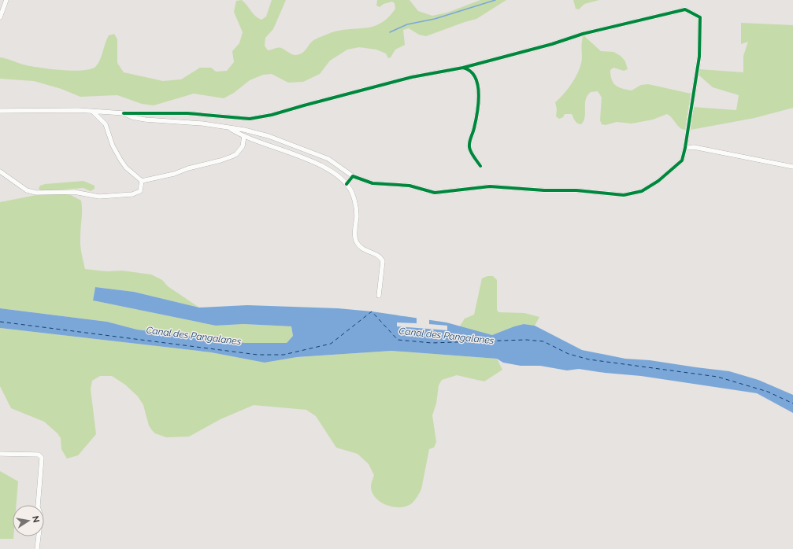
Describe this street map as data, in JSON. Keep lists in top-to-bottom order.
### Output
{
  "water": ["Canal des Pangalanes"],
  "north": "right"
}
